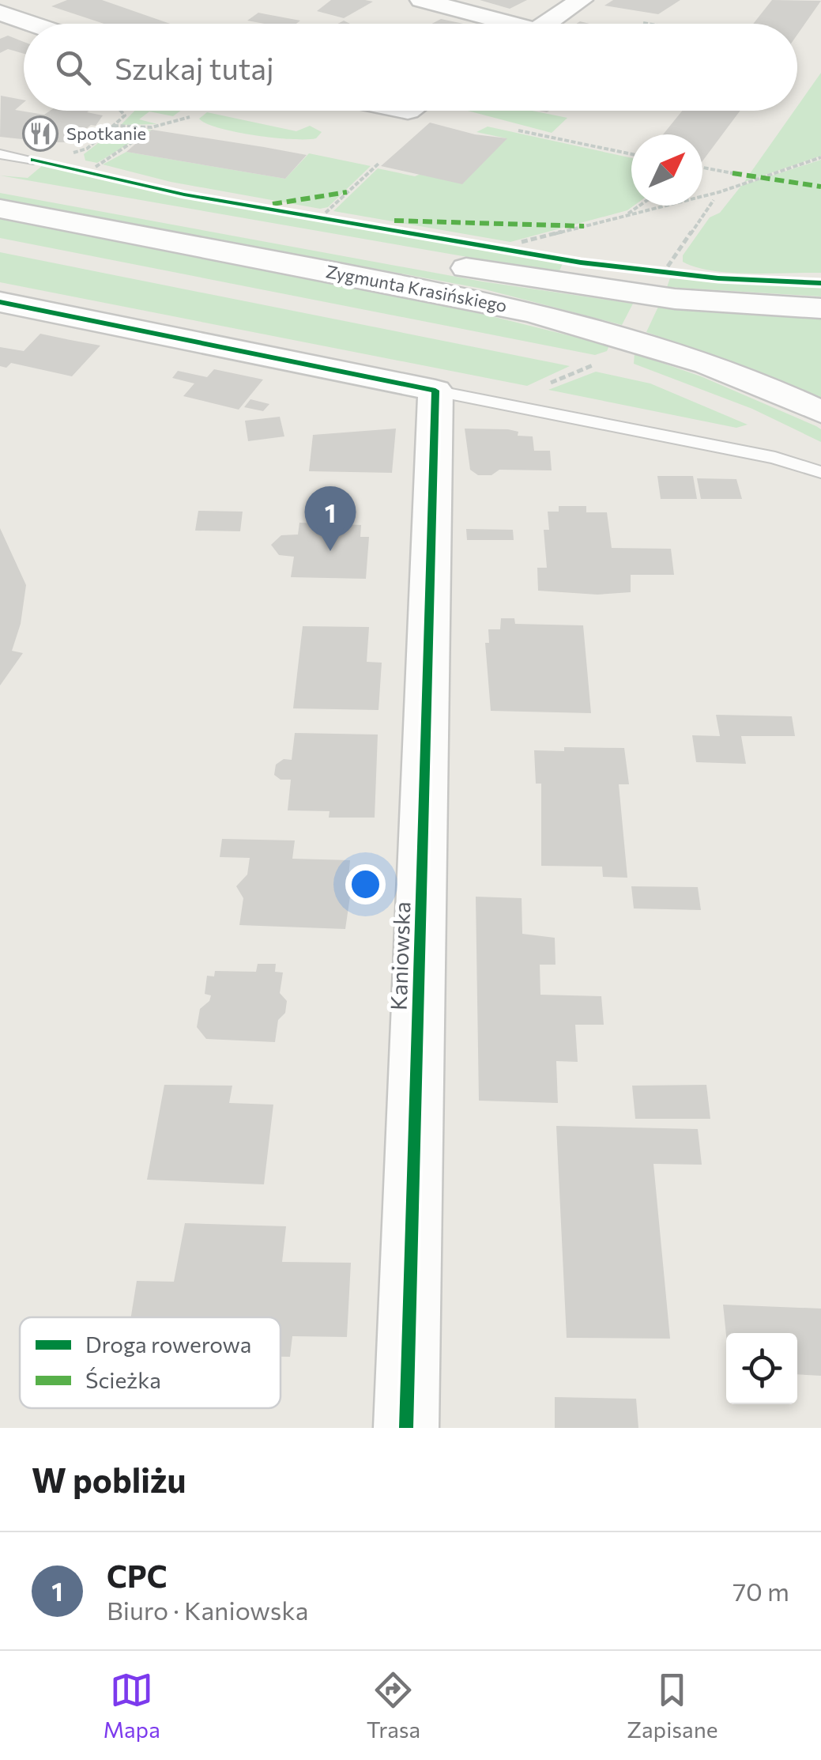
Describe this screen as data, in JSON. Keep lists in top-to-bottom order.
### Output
{
  "streets": {
    "street": ["Zygmunta Krasińskiego", "Kaniowska"]
  },
  "places": {
    "restaurant": ["Spotkanie"]
  },
  "legend": ["Droga rowerowa", "Ścieżka"],
  "north": "top right",
  "page": {
    "search": "Szukaj tutaj",
    "pins": "1",
    "heading": "W pobliżu",
    "list": [
      {
        "mark": "1",
        "name": "CPC",
        "note": "Biuro · Kaniowska",
        "value": "70 m"
      }
    ],
    "nav": ["Mapa", "Trasa", "Zapisane"]
  }
}
